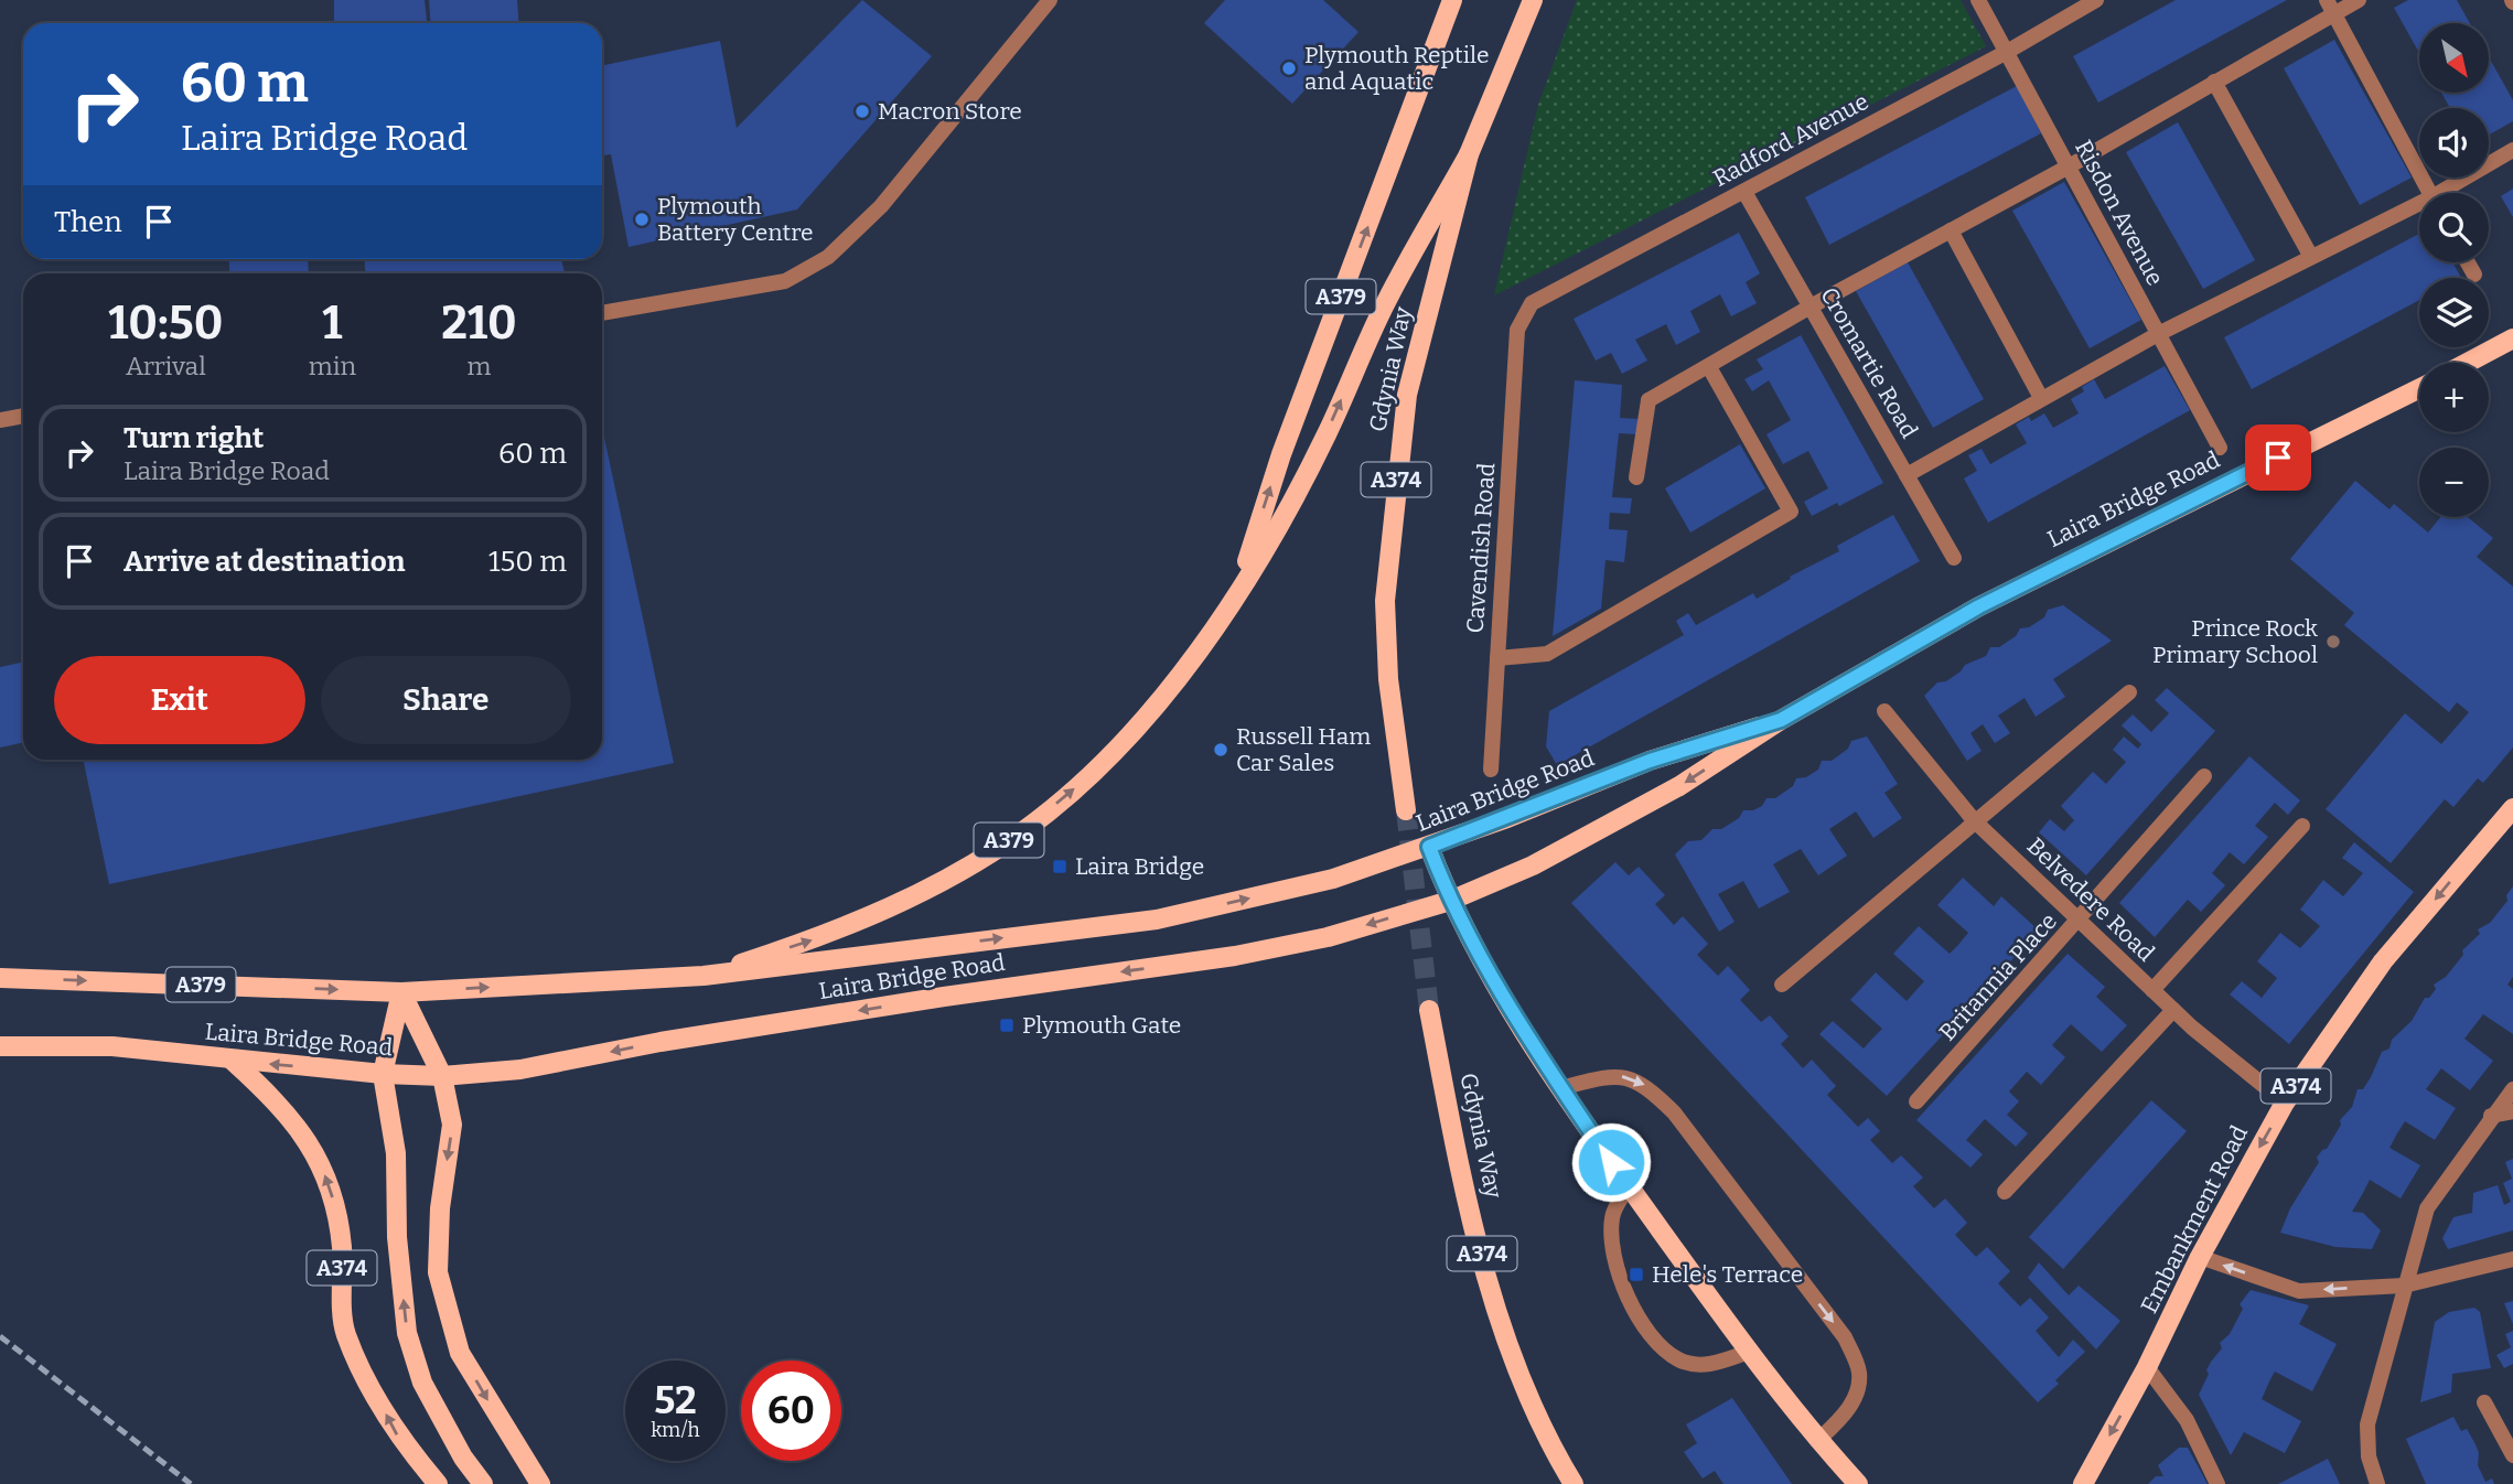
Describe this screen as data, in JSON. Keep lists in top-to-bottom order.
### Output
{
  "streets": {
    "main road": [
      "A379",
      "Gdynia Way",
      "A374",
      "Laira Bridge Road",
      "Embankment Road"
    ],
    "street": [
      "Radford Avenue",
      "Risdon Avenue",
      "Cromartie Road",
      "Cavendish Road",
      "Belvedere Road",
      "Britannia Place"
    ]
  },
  "crossings": [
    ["Radford Avenue", "Risdon Avenue"],
    ["Radford Avenue", "Cromartie Road"],
    ["Radford Avenue", "Cavendish Road"],
    ["A379", "Gdynia Way"],
    ["A379", "Laira Bridge Road"],
    ["A374", "Laira Bridge Road"],
    ["Belvedere Road", "Britannia Place"],
    ["Belvedere Road", "Embankment Road"]
  ],
  "one_way": ["Embankment Road"],
  "places": {
    "other": [
      "Plymouth Reptile and Aquatic",
      "Macron Store",
      "Plymouth Battery Centre",
      "Prince Rock Primary School",
      "Russell Ham Car Sales"
    ],
    "transit": ["Laira Bridge", "Plymouth Gate", "Hele's Terrace"]
  },
  "north": "bottom right",
  "page": {
    "map_buttons": ["+", "−"],
    "turn": ["60 m", "Laira Bridge Road"],
    "then": "Then",
    "eta": [
      "10:50",
      "Arrival",
      "1",
      "min",
      "210",
      "m"
    ],
    "list": [
      {
        "name": "Turn right",
        "note": "Laira Bridge Road",
        "value": "60 m"
      },
      {
        "name": "Arrive at destination",
        "value": "150 m"
      }
    ],
    "buttons": ["Exit", "Share"],
    "speed": "52 km/h",
    "limit": "60"
  }
}
